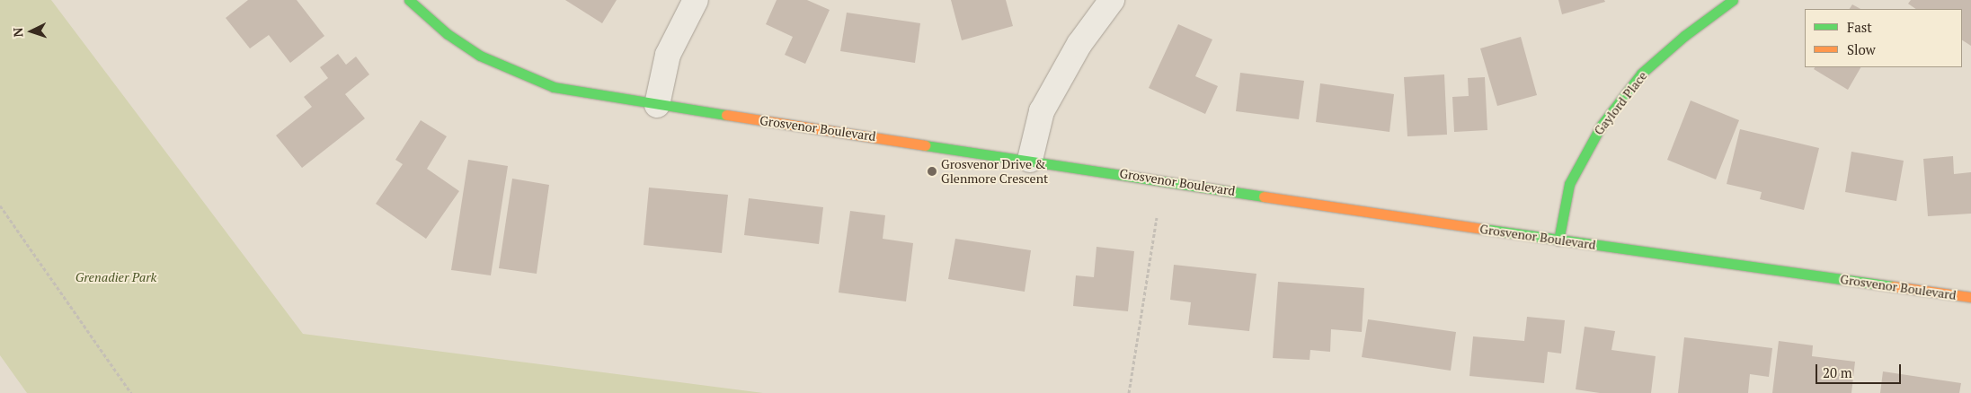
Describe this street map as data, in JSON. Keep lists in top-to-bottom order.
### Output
{
  "streets": {
    "street": ["Gaylord Place", "Grosvenor Boulevard"]
  },
  "crossings": [
    ["Gaylord Place", "Grosvenor Boulevard"]
  ],
  "parks": ["Grenadier Park"],
  "places": ["Grosvenor Drive & Glenmore Crescent"],
  "legend": ["Fast", "Slow"],
  "scale_bar": "20 m",
  "north": "left"
}
